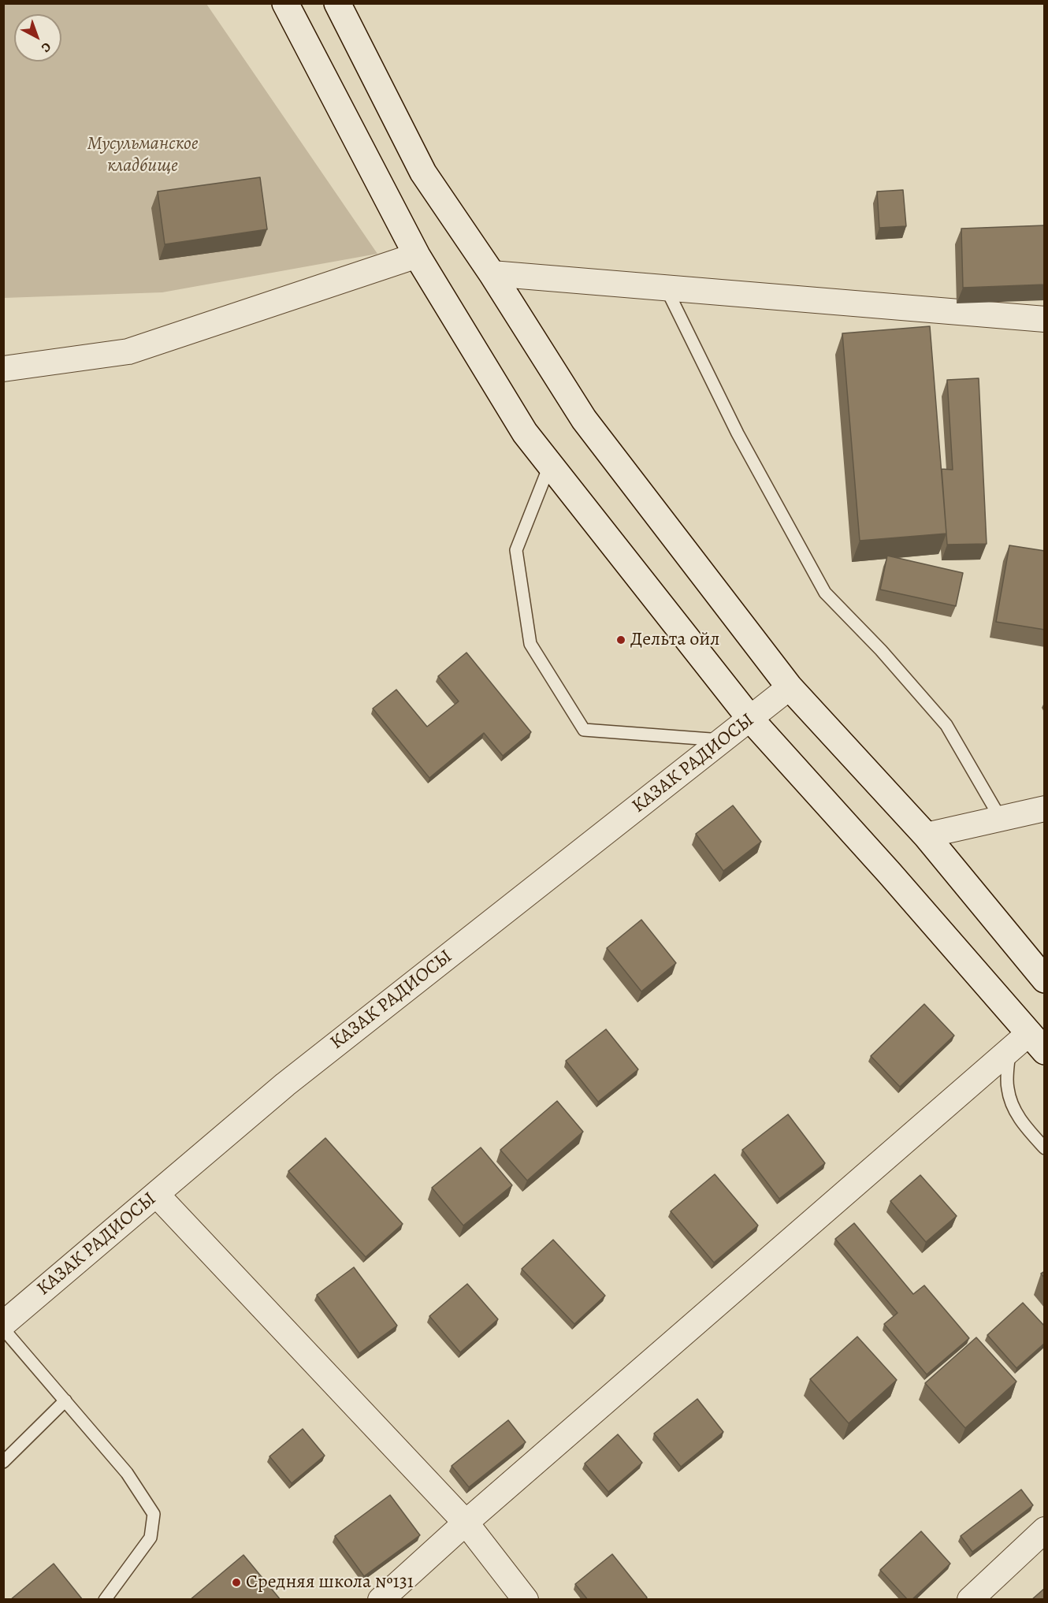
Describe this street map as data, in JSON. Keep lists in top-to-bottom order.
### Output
{
  "streets": {
    "street": ["КАЗАК РАДИОСЫ"]
  },
  "parks": ["Мусульманское кладбище"],
  "places": ["Дельта ойл", "Средняя школа №131"],
  "north": "bottom right"
}
